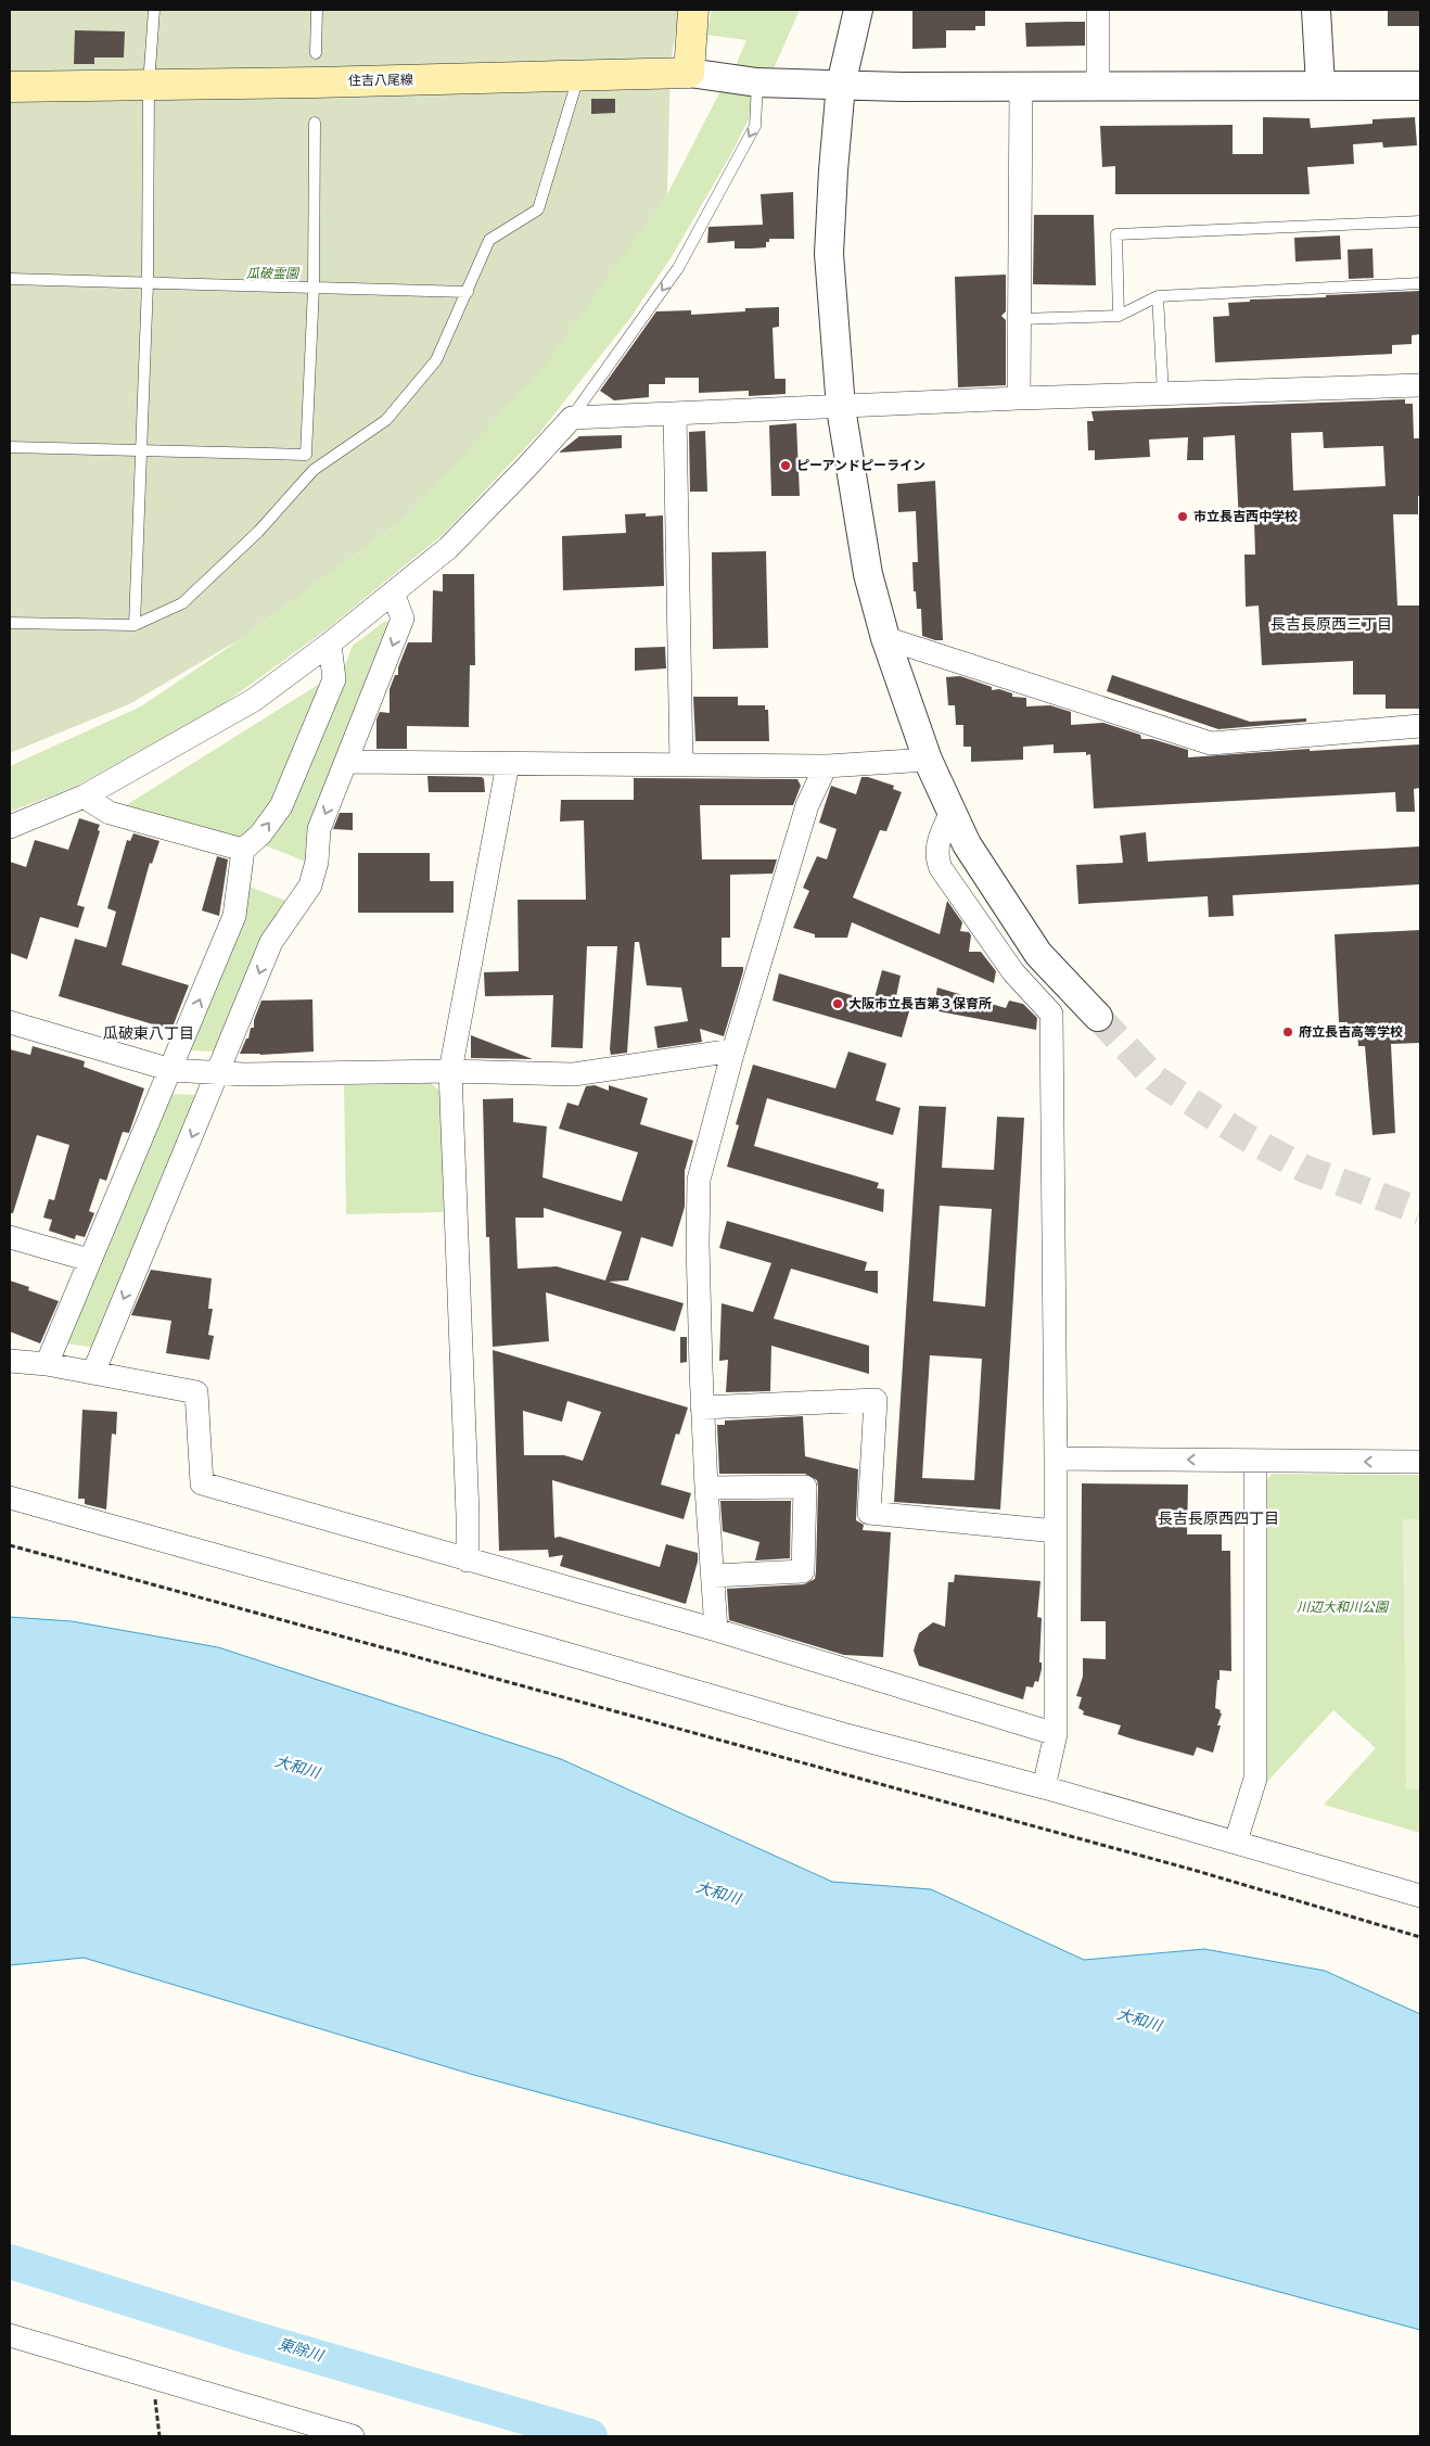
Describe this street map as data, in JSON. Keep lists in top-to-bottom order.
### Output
{
  "streets": {
    "main road": ["住吉八尾線"]
  },
  "districts": ["長吉長原西三丁目", "瓜破東八丁目", "長吉長原西四丁目"],
  "water": ["大和川", "東除川"],
  "parks": ["瓜破霊園", "川辺大和川公園"],
  "places": [
    "ピーアンドピーライン",
    "市立長吉西中学校",
    "大阪市立長吉第３保育所",
    "府立長吉高等学校"
  ]
}
